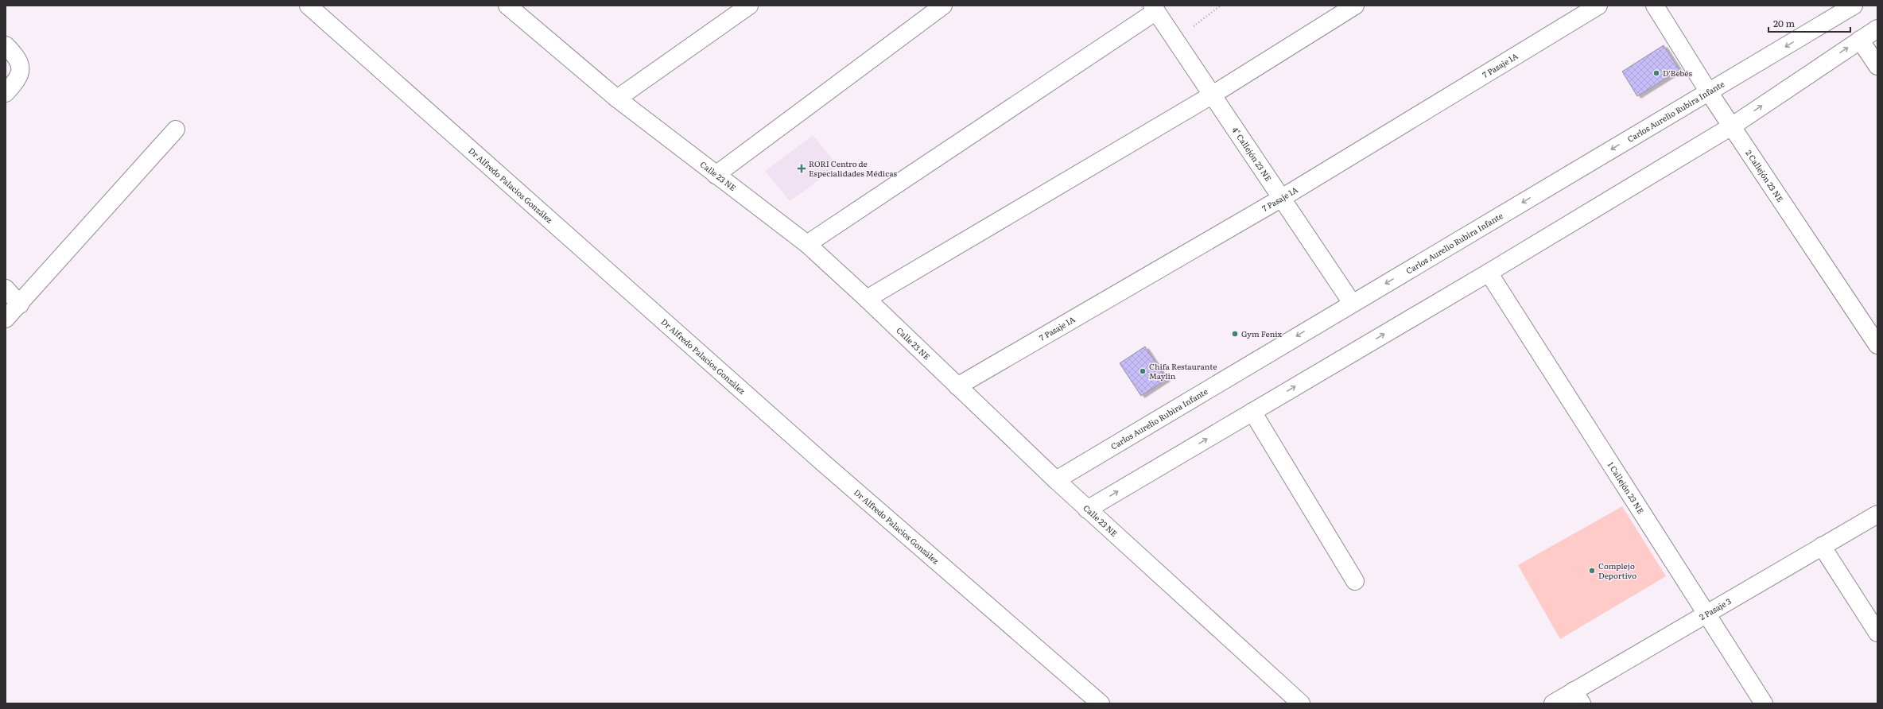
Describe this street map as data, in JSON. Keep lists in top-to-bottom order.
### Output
{
  "streets": {
    "street": [
      "7 Pasaje 1A",
      "Carlos Aurelio Rubira Infante",
      "4° Callejón 23 NE",
      "2 Callejón 23 NE",
      "Calle 23 NE",
      "Dr Alfredo Palacios González",
      "1 Callejón 23 NE",
      "2 Pasaje 3"
    ]
  },
  "crossings": [
    ["7 Pasaje 1A", "4° Callejón 23 NE"],
    ["7 Pasaje 1A", "Calle 23 NE"],
    ["Carlos Aurelio Rubira Infante", "4° Callejón 23 NE"],
    ["Carlos Aurelio Rubira Infante", "2 Callejón 23 NE"],
    ["Carlos Aurelio Rubira Infante", "Calle 23 NE"],
    ["1 Callejón 23 NE", "2 Pasaje 3"]
  ],
  "places": {
    "other": [
      "D'Bebés",
      "Gym Fenix",
      "Chifa Restaurante Maylin",
      "Complejo Deportivo"
    ],
    "health": ["RORI Centro de Especialidades Médicas"]
  },
  "scale_bar": "20 m"
}
